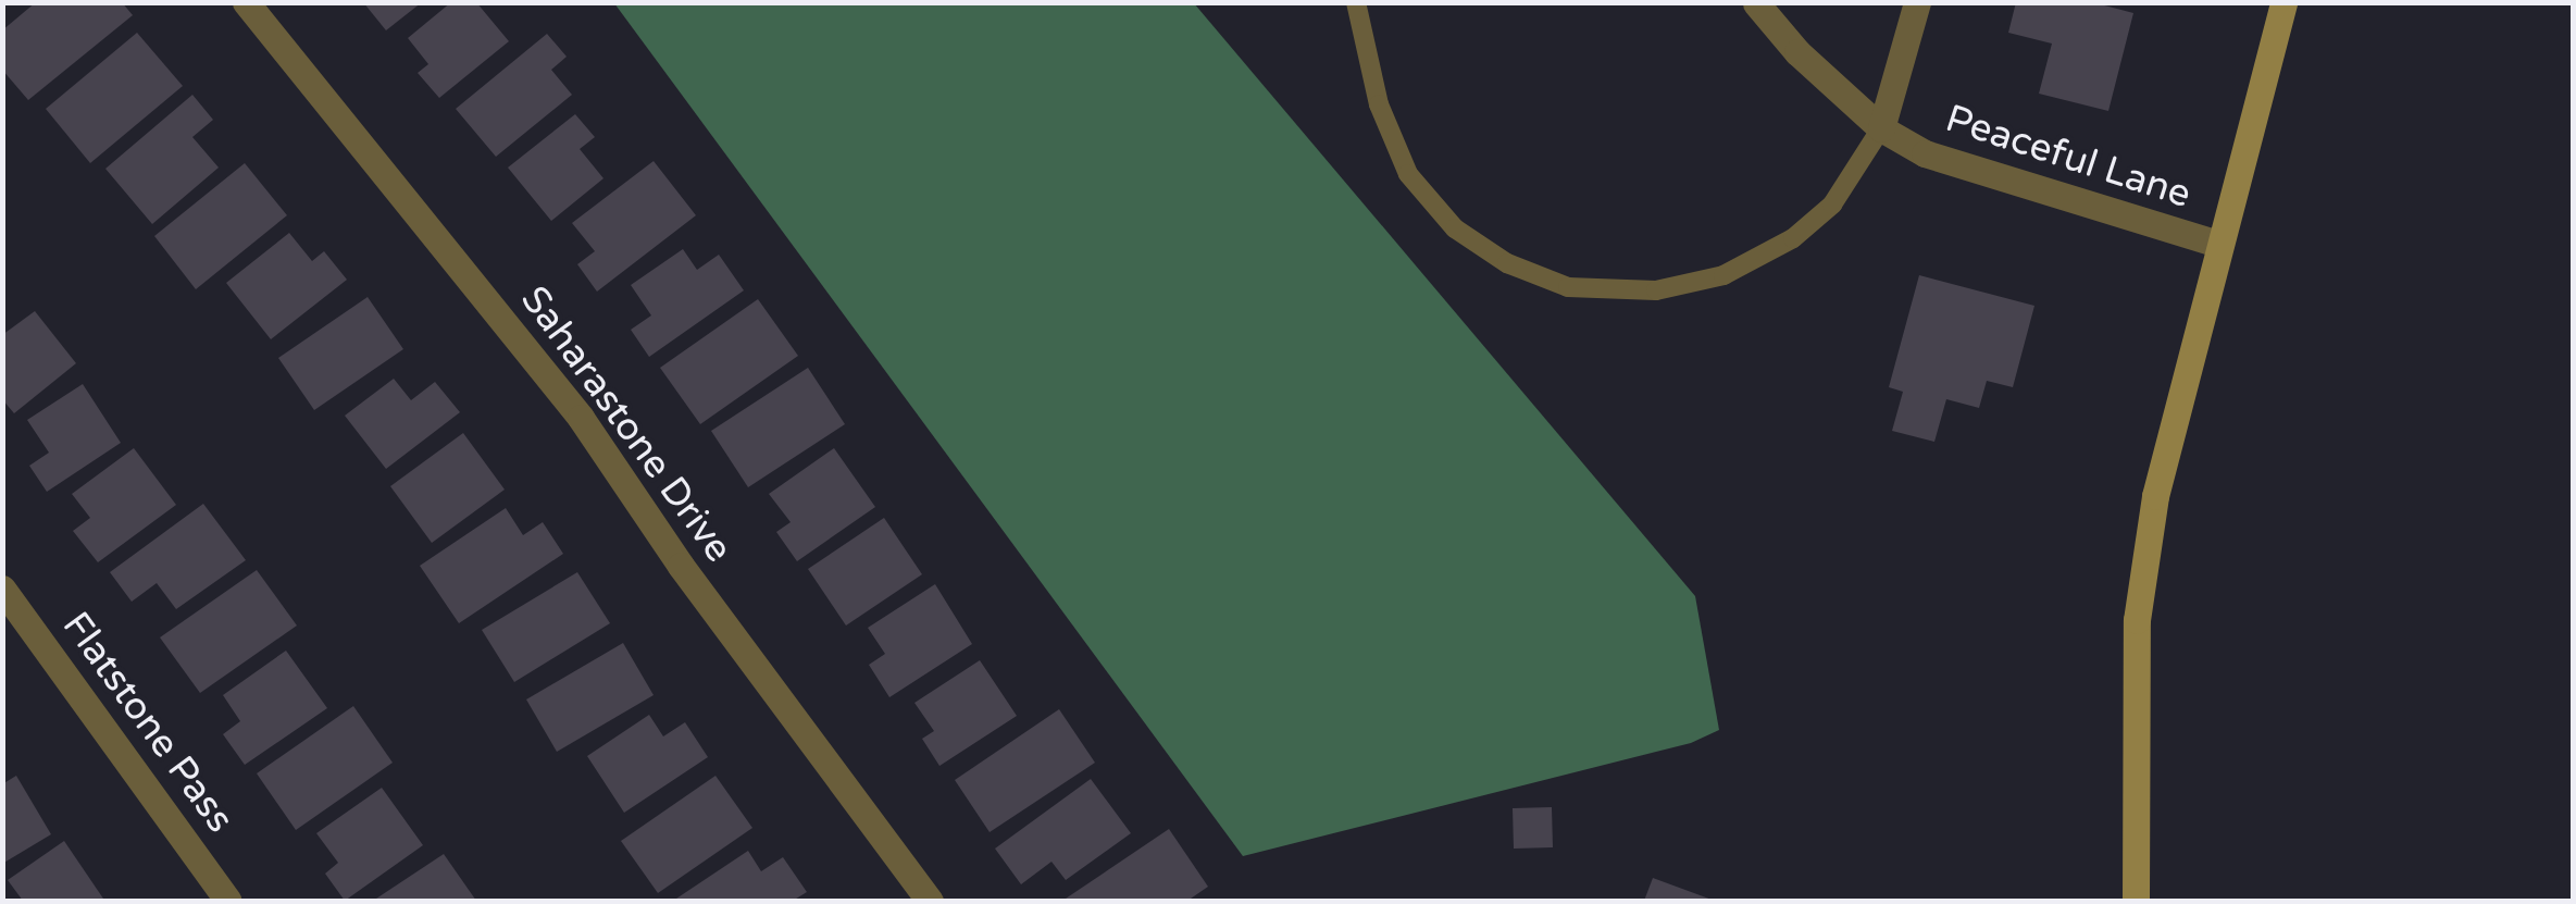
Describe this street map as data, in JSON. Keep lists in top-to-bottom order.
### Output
{
  "streets": {
    "street": ["Peaceful Lane", "Saharastone Drive", "Flatstone Pass"]
  }
}
